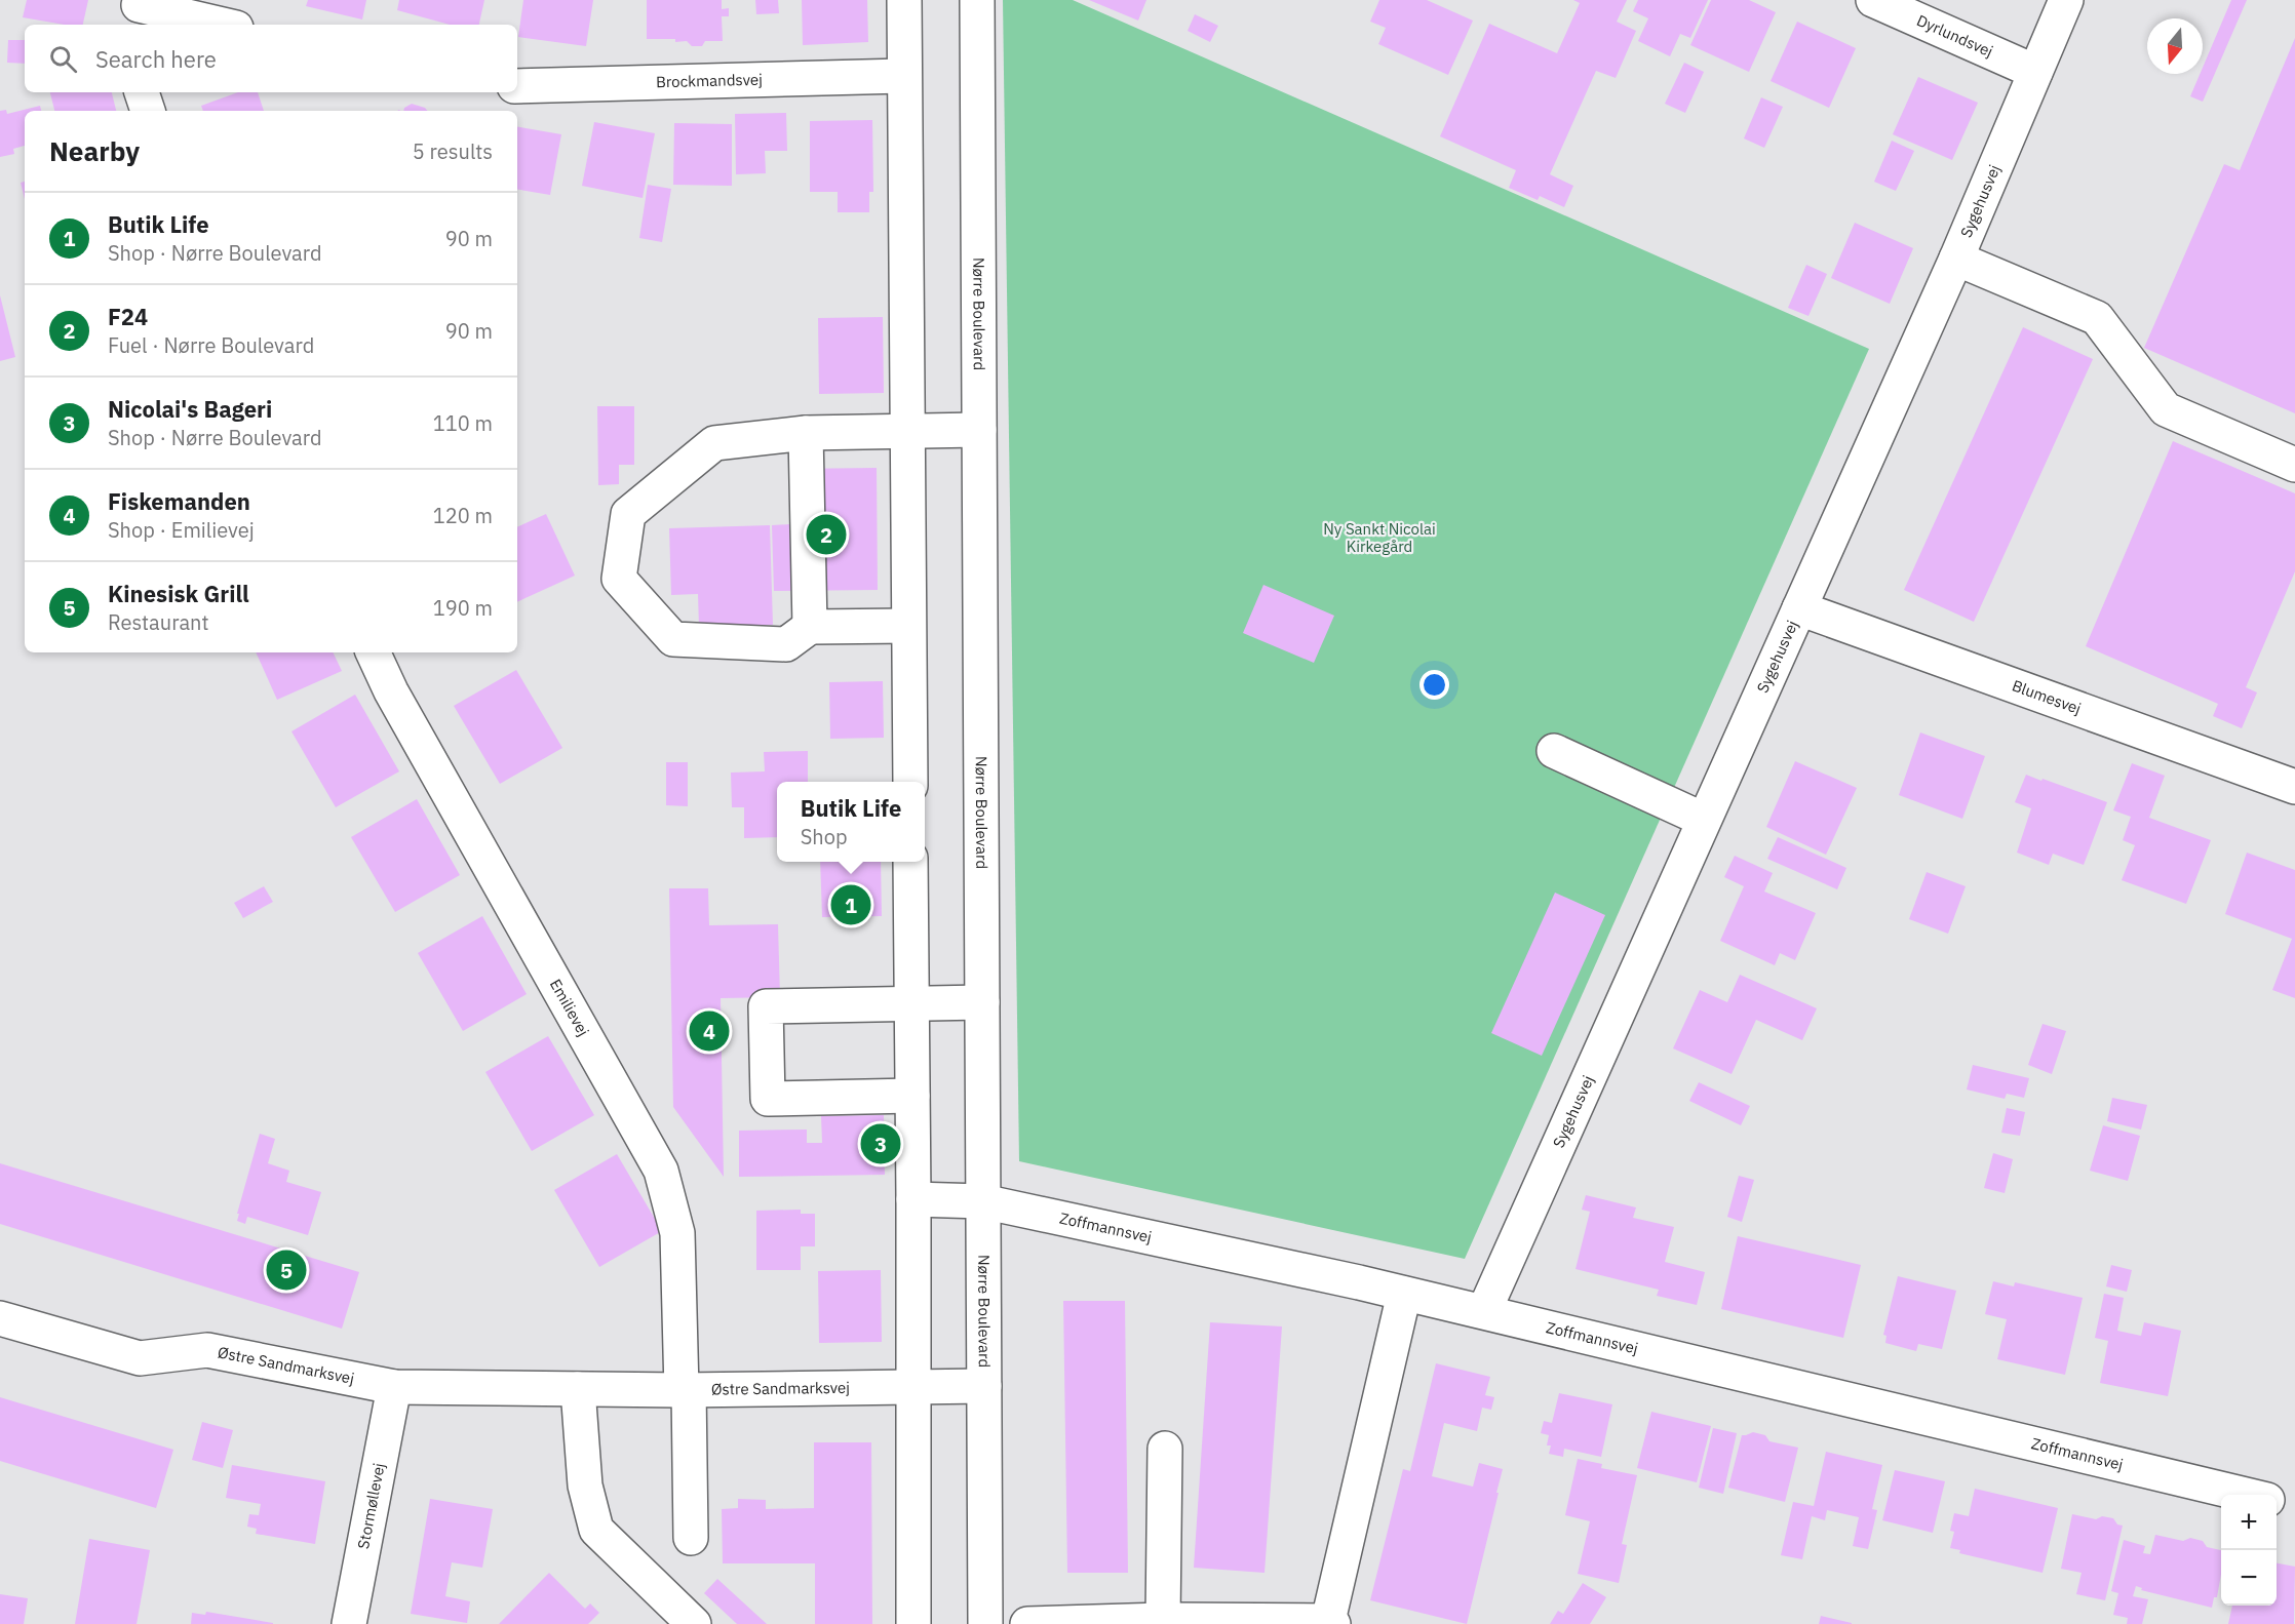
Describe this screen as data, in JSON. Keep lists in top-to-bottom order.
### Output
{
  "streets": {
    "street": [
      "Dyrlundsvej",
      "Brockmandsvej",
      "Sygehusvej",
      "Nørre Boulevard",
      "Blumesvej",
      "Emilievej",
      "Zoffmannsvej",
      "Østre Sandmarksvej",
      "Stormøllevej"
    ]
  },
  "crossings": [
    ["Dyrlundsvej", "Sygehusvej"],
    ["Sygehusvej", "Blumesvej"],
    ["Sygehusvej", "Zoffmannsvej"],
    ["Nørre Boulevard", "Zoffmannsvej"],
    ["Nørre Boulevard", "Østre Sandmarksvej"],
    ["Emilievej", "Østre Sandmarksvej"],
    ["Østre Sandmarksvej", "Stormøllevej"]
  ],
  "parks": ["Ny Sankt Nicolai Kirkegård"],
  "north": "bottom",
  "page": {
    "search": "Search here",
    "heading": ["Nearby", "5 results"],
    "list": [
      {
        "mark": "1",
        "name": "Butik Life",
        "note": "Shop · Nørre Boulevard",
        "value": "90 m"
      },
      {
        "mark": "2",
        "name": "F24",
        "note": "Fuel · Nørre Boulevard",
        "value": "90 m"
      },
      {
        "mark": "3",
        "name": "Nicolai's Bageri",
        "note": "Shop · Nørre Boulevard",
        "value": "110 m"
      },
      {
        "mark": "4",
        "name": "Fiskemanden",
        "note": "Shop · Emilievej",
        "value": "120 m"
      },
      {
        "mark": "5",
        "name": "Kinesisk Grill",
        "note": "Restaurant",
        "value": "190 m"
      }
    ],
    "pins": [
      "2",
      "1",
      "4",
      "3",
      "5"
    ],
    "popup": ["Butik Life", "Shop"],
    "map_buttons": ["+", "−"]
  }
}
